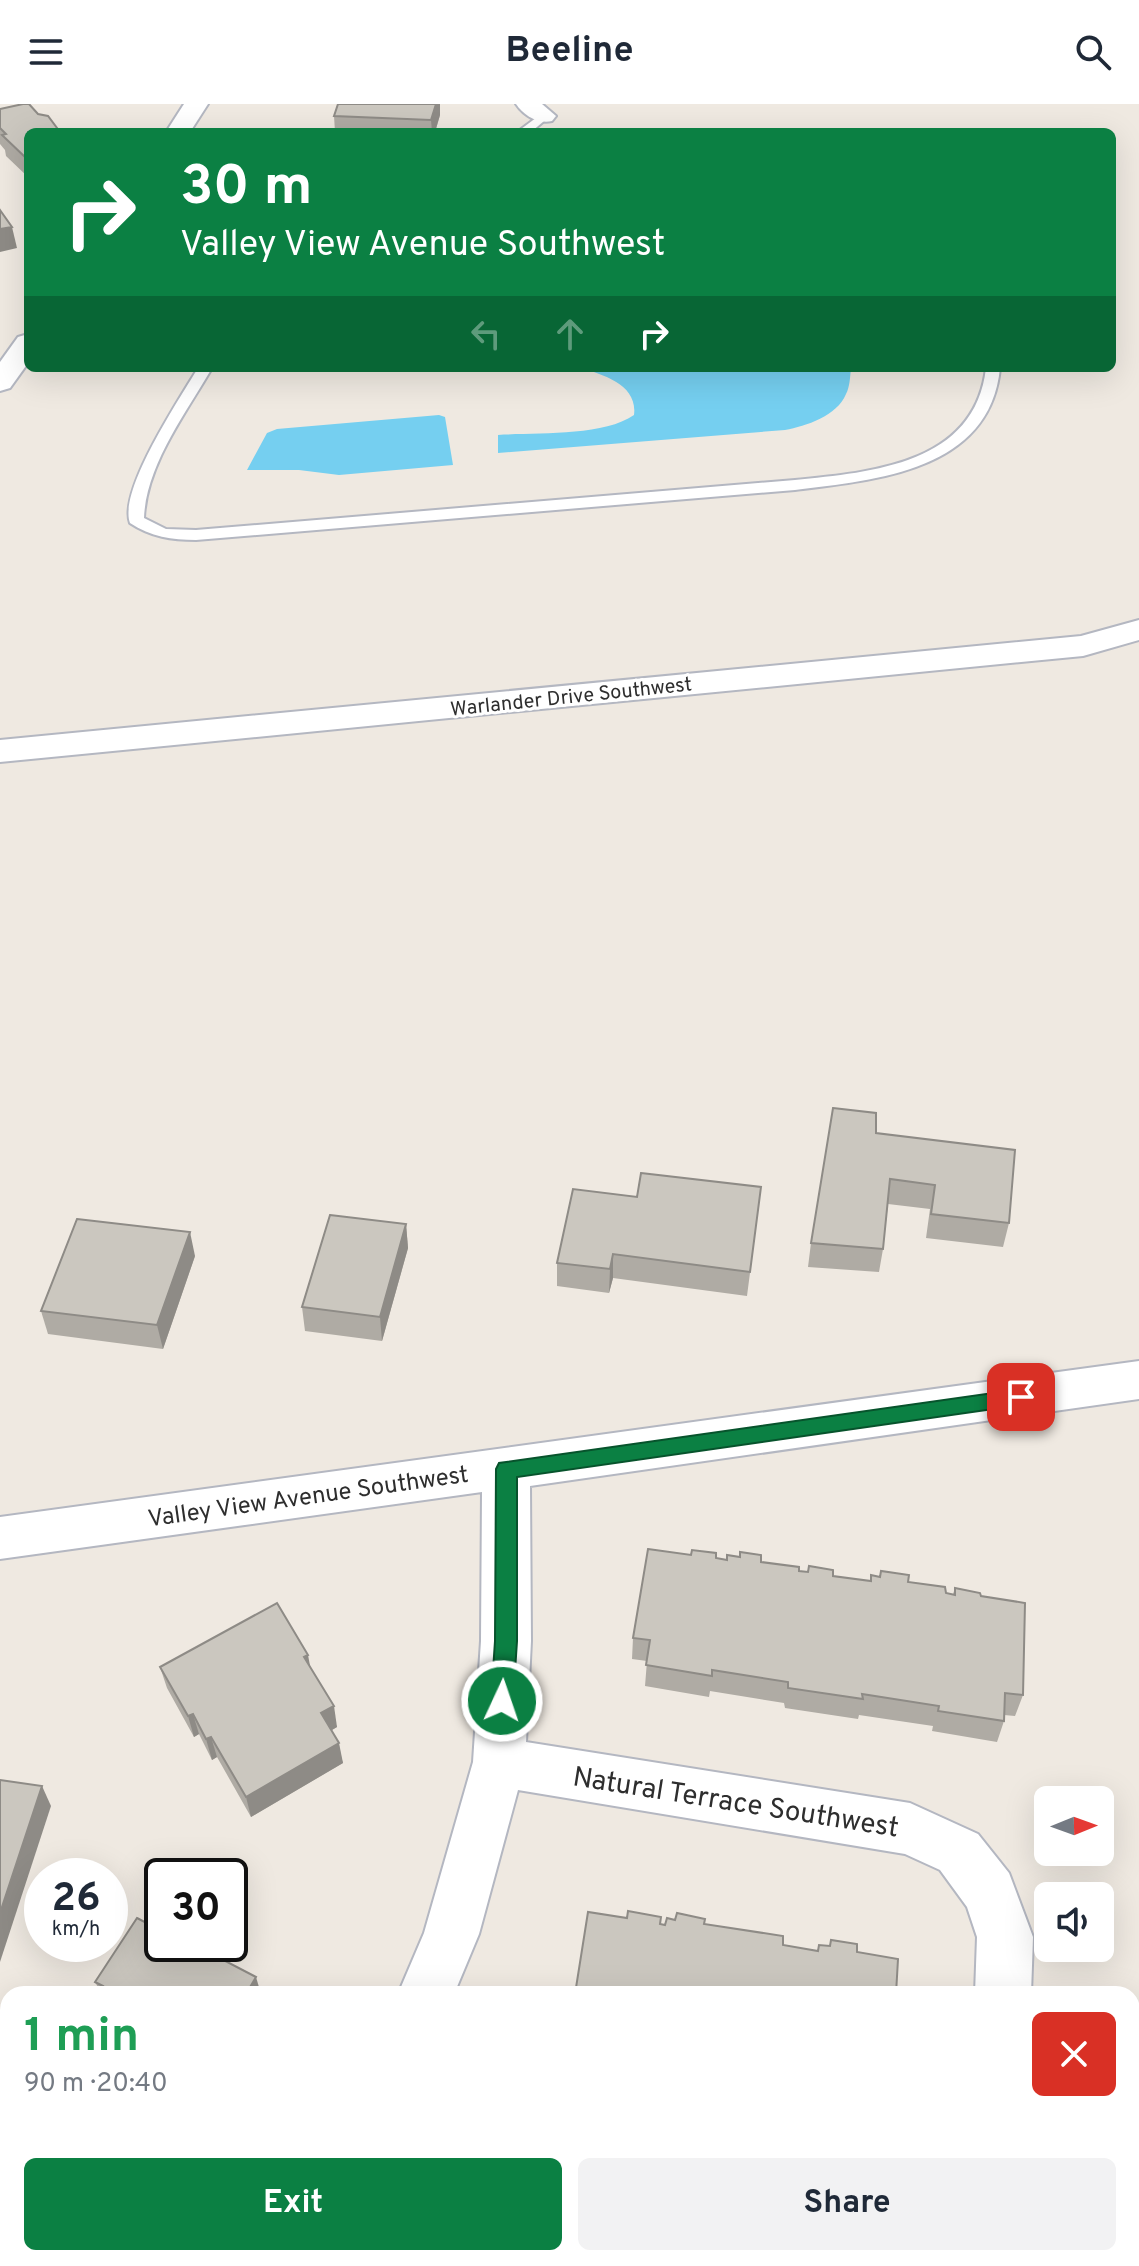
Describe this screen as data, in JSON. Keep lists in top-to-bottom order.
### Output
{
  "streets": {
    "street": ["Warlander Drive Southwest", "Valley View Avenue Southwest", "Natural Terrace Southwest"]
  },
  "north": "right",
  "page": {
    "header": "Beeline",
    "turn": ["30 m", "Valley View Avenue Southwest"],
    "speed": "26 km/h",
    "limit": "30",
    "heading": ["1 min", "90 m · 20:40"],
    "buttons": ["Exit", "Share"]
  }
}
